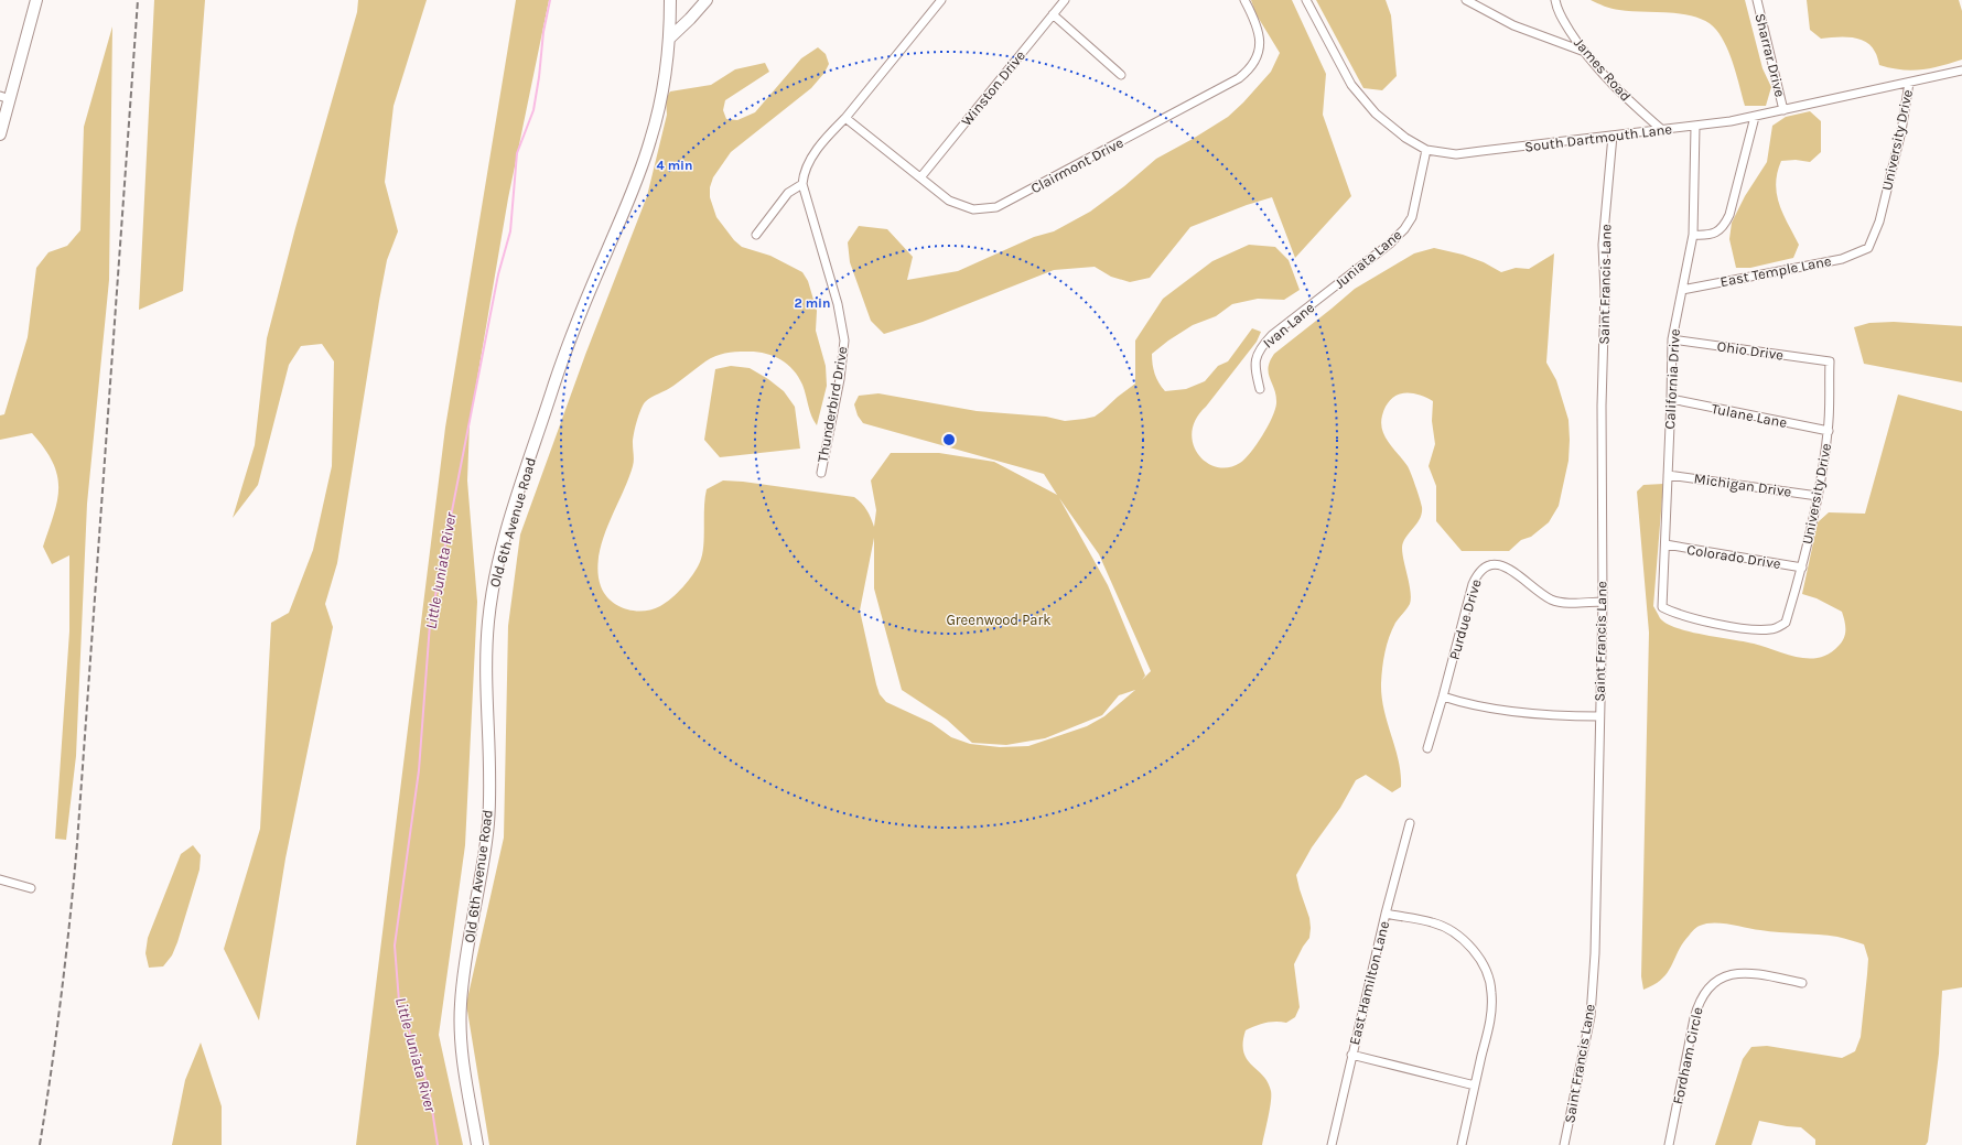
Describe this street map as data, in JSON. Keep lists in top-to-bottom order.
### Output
{
  "streets": {
    "main road": ["Old 6th Avenue Road"],
    "street": [
      "Sharrar Drive",
      "James Road",
      "Winston Drive",
      "South Dartmouth Lane",
      "University Drive",
      "Clairmont Drive",
      "Juniata Lane",
      "East Temple Lane",
      "Saint Francis Lane",
      "Ivan Lane",
      "Ohio Drive",
      "California Drive",
      "Thunderbird Drive",
      "Tulane Lane",
      "Michigan Drive",
      "Colorado Drive",
      "Purdue Drive",
      "East Hamilton Lane",
      "Fordham Circle"
    ]
  },
  "crossings": [
    ["Sharrar Drive", "South Dartmouth Lane"],
    ["James Road", "South Dartmouth Lane"],
    ["Winston Drive", "Clairmont Drive"],
    ["South Dartmouth Lane", "University Drive"],
    ["South Dartmouth Lane", "Juniata Lane"],
    ["South Dartmouth Lane", "Saint Francis Lane"],
    ["South Dartmouth Lane", "California Drive"],
    ["University Drive", "East Temple Lane"],
    ["University Drive", "Ohio Drive"],
    ["University Drive", "California Drive"],
    ["University Drive", "Tulane Lane"],
    ["University Drive", "Michigan Drive"],
    ["University Drive", "Colorado Drive"],
    ["Juniata Lane", "Ivan Lane"],
    ["East Temple Lane", "California Drive"],
    ["Saint Francis Lane", "Purdue Drive"],
    ["Ohio Drive", "California Drive"],
    ["California Drive", "Tulane Lane"],
    ["California Drive", "Michigan Drive"],
    ["California Drive", "Colorado Drive"]
  ],
  "water": ["Little Juniata River"],
  "parks": ["Greenwood Park"],
  "rings": ["4 min", "2 min"]
}
